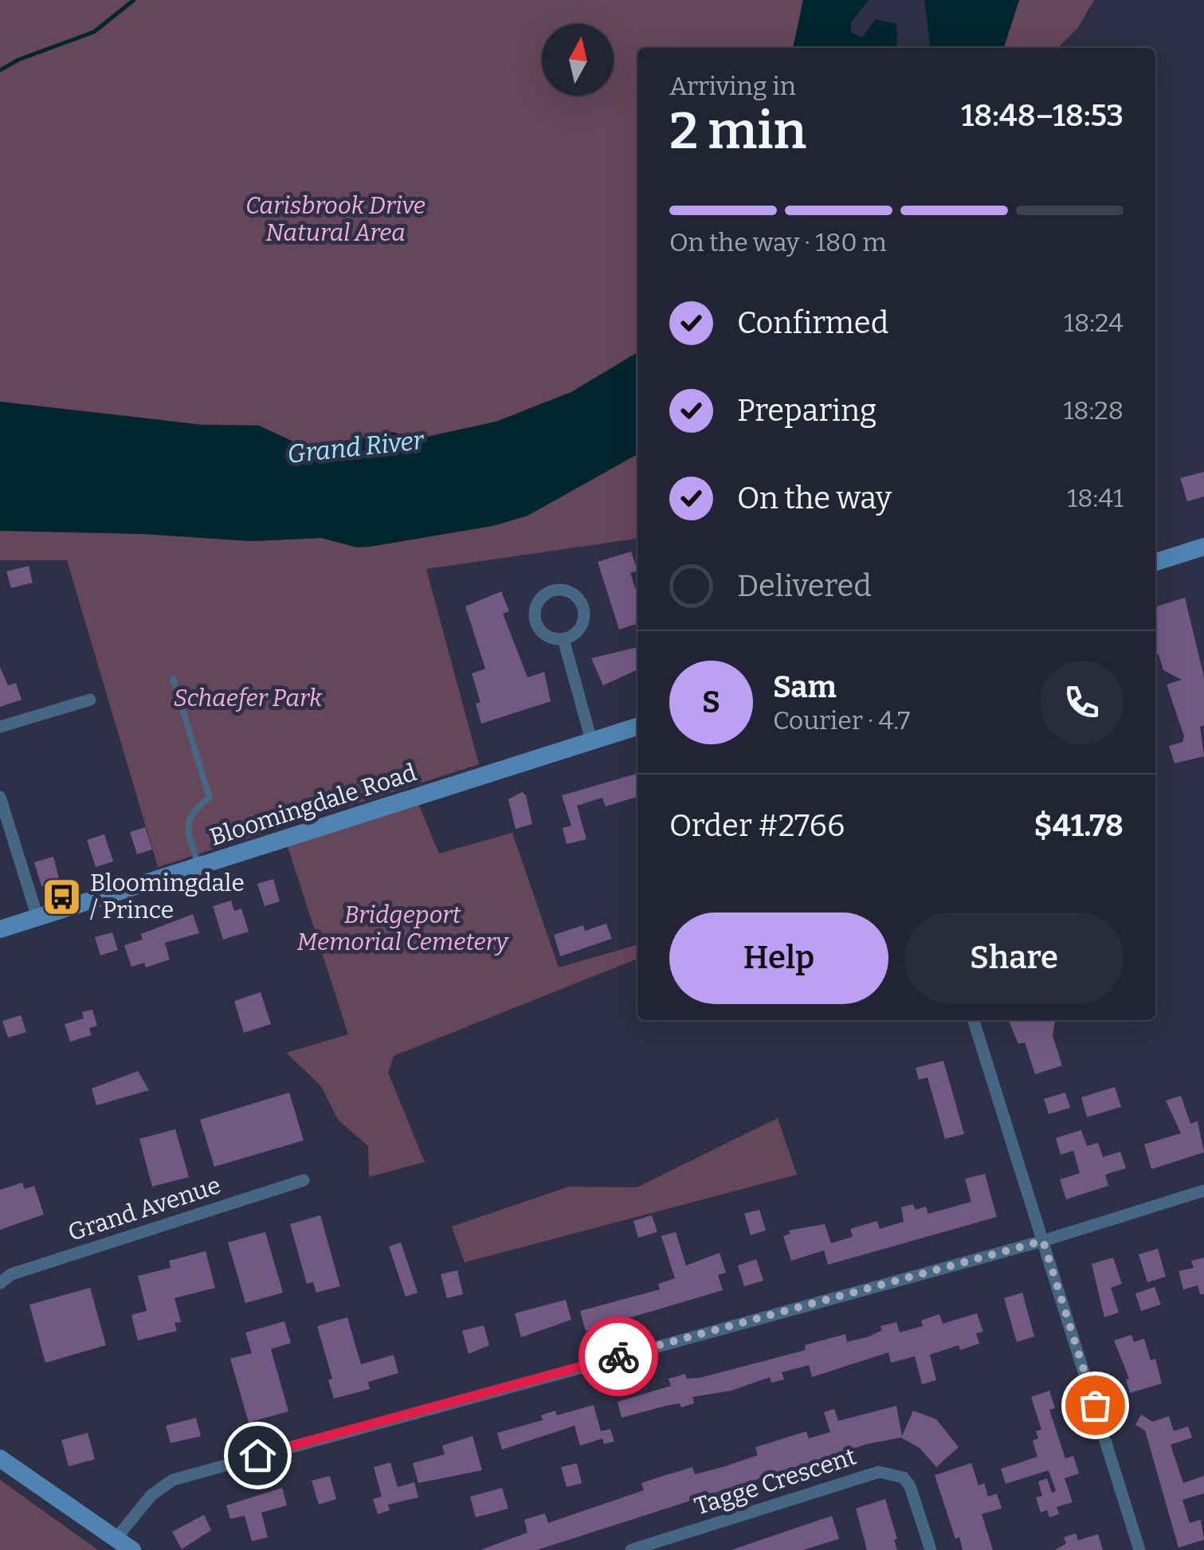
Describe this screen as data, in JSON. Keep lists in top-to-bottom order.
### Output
{
  "streets": {
    "main road": ["Bloomingdale Road"],
    "street": ["Grand Avenue", "Tagge Crescent"]
  },
  "water": ["Grand River"],
  "parks": ["Carisbrook Drive Natural Area", "Schaefer Park", "Bridgeport Memorial Cemetery"],
  "places": {
    "bus stop": ["Bloomingdale / Prince"]
  },
  "north": "top",
  "page": {
    "heading": ["2 min", "Arriving in", "18:48–18:53"],
    "panel": [
      "Sam",
      "Courier · 4.7",
      "Order #2766",
      "$41.78"
    ],
    "bar": "On the way · 180 m",
    "list": [
      ["Confirmed", "18:24"],
      ["Preparing", "18:28"],
      ["On the way", "18:41"],
      "Delivered"
    ],
    "round": "S",
    "buttons": ["Help", "Share"]
  }
}
